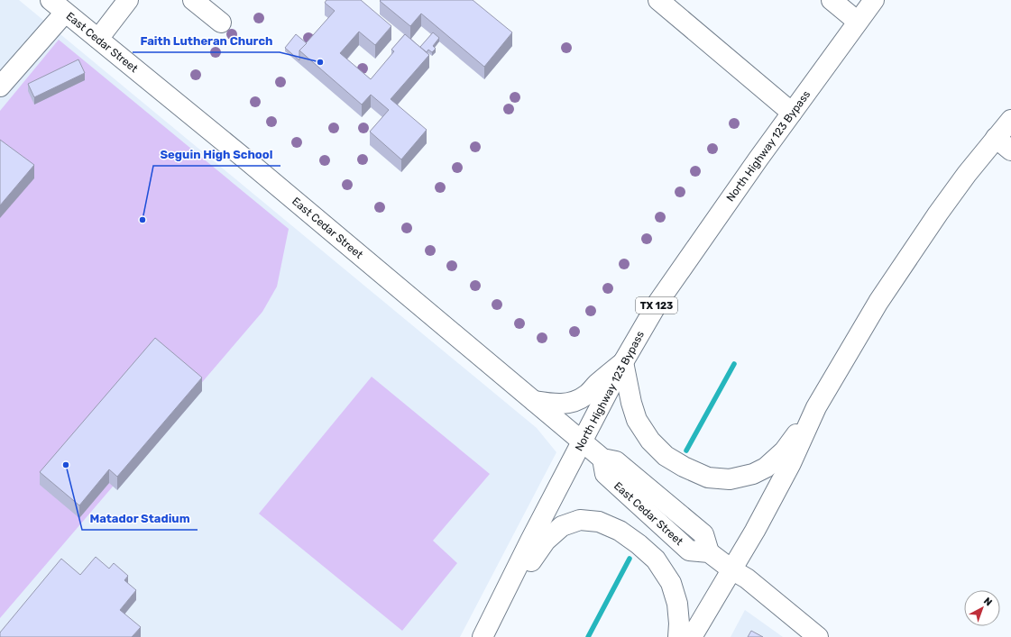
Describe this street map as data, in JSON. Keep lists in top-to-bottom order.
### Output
{
  "streets": {
    "main road": ["East Cedar Street", "North Highway 123 Bypass", "TX 123"]
  },
  "crossings": [
    ["East Cedar Street", "North Highway 123 Bypass"]
  ],
  "places": ["Faith Lutheran Church", "Seguin High School", "Matador Stadium"],
  "north": "top right"
}
